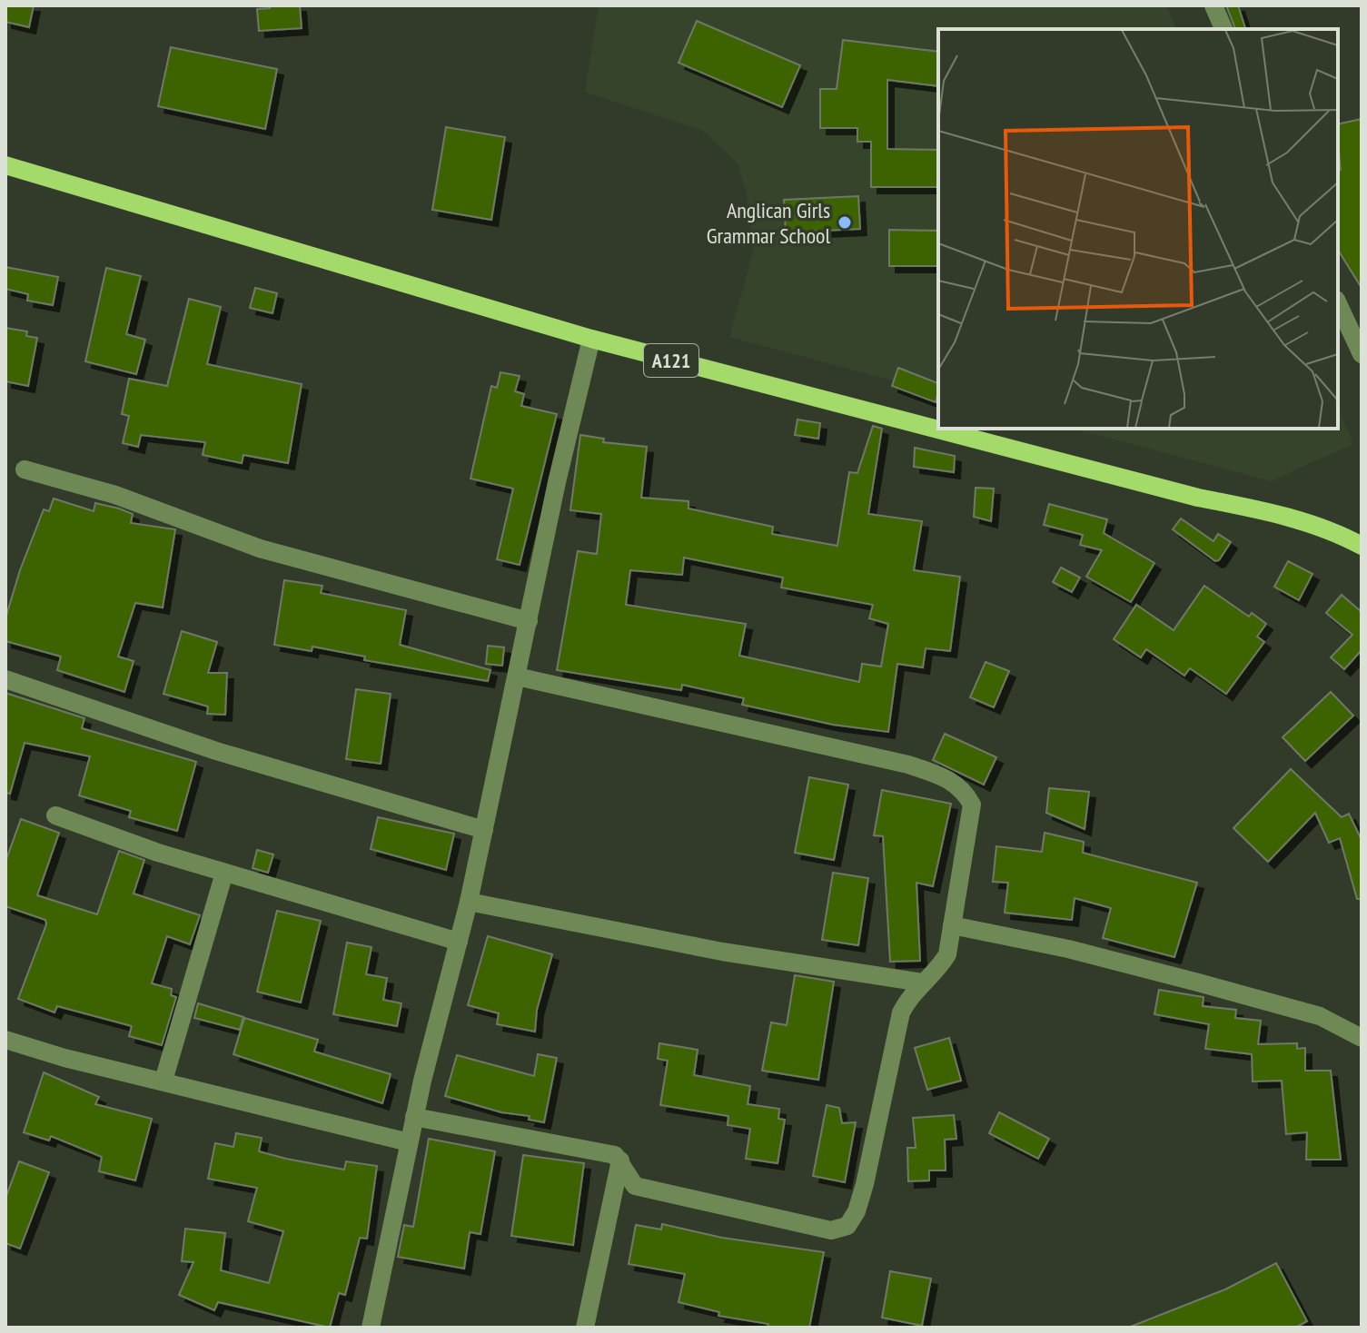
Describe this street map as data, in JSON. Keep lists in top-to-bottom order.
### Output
{
  "streets": {
    "main road": ["A121"]
  },
  "places": ["Anglican Girls Grammar School"]
}
